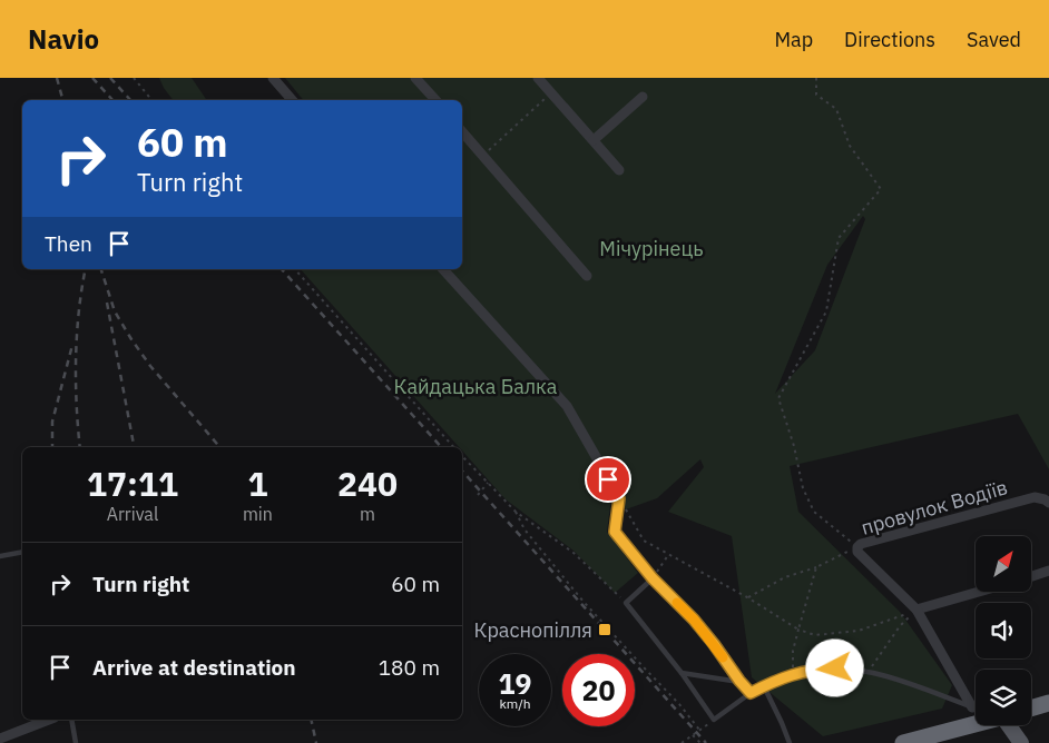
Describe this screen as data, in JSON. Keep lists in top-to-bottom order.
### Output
{
  "streets": {
    "street": ["провулок Водіїв"]
  },
  "parks": ["Мічурінець", "Кайдацька Балка"],
  "places": {
    "transit": ["Краснопілля"]
  },
  "north": "top right",
  "page": {
    "header": "Navio",
    "nav": ["Map", "Directions", "Saved"],
    "turn": ["60 m", "Turn right"],
    "then": "Then",
    "eta": [
      "17:11",
      "Arrival",
      "1",
      "min",
      "240",
      "m"
    ],
    "list": [
      {
        "name": "Turn right",
        "value": "60 m"
      },
      {
        "name": "Arrive at destination",
        "value": "180 m"
      }
    ],
    "speed": "19 km/h",
    "limit": "20"
  }
}
